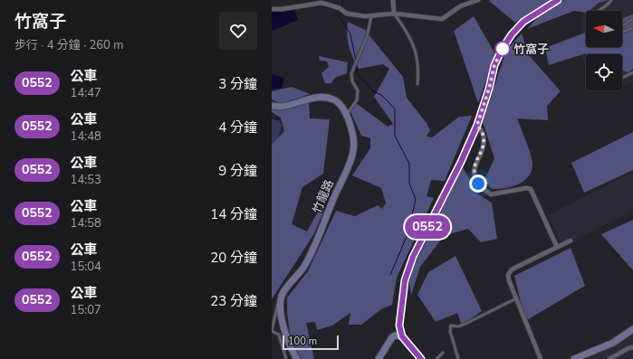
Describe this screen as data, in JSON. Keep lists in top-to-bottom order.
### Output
{
  "streets": {
    "street": ["竹龍路"]
  },
  "places": ["竹窩子"],
  "lines": ["bus line 0552"],
  "scale_bar": "100 m",
  "north": "left",
  "page": {
    "heading": ["竹窩子", "步行 · 4 分鐘 · 260 m"],
    "on_map": "0552",
    "list": [
      {
        "mark": "0552",
        "name": "公車",
        "note": "14:47",
        "value": "3 分鐘"
      },
      {
        "mark": "0552",
        "name": "公車",
        "note": "14:48",
        "value": "4 分鐘"
      },
      {
        "mark": "0552",
        "name": "公車",
        "note": "14:53",
        "value": "9 分鐘"
      },
      {
        "mark": "0552",
        "name": "公車",
        "note": "14:58",
        "value": "14 分鐘"
      },
      {
        "mark": "0552",
        "name": "公車",
        "note": "15:04",
        "value": "20 分鐘"
      },
      {
        "mark": "0552",
        "name": "公車",
        "note": "15:07",
        "value": "23 分鐘"
      }
    ],
    "scale": "100 m"
  }
}
